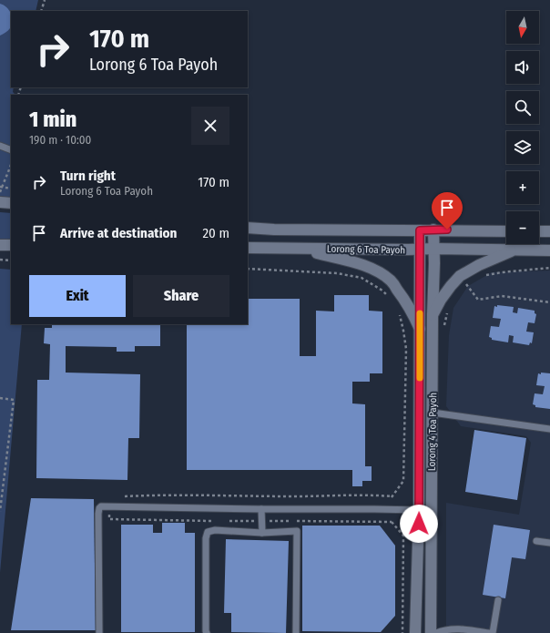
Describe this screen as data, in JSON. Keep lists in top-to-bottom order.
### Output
{
  "streets": {
    "main road": ["Lorong 6 Toa Payoh", "Lorong 4 Toa Payoh"]
  },
  "crossings": [
    ["Lorong 6 Toa Payoh", "Lorong 4 Toa Payoh"]
  ],
  "north": "bottom",
  "page": {
    "map_buttons": ["+", "−"],
    "turn": ["170 m", "Lorong 6 Toa Payoh"],
    "heading": ["1 min", "190 m · 10:00"],
    "list": [
      {
        "name": "Turn right",
        "note": "Lorong 6 Toa Payoh",
        "value": "170 m"
      },
      {
        "name": "Arrive at destination",
        "value": "20 m"
      }
    ],
    "buttons": ["Exit", "Share"]
  }
}
